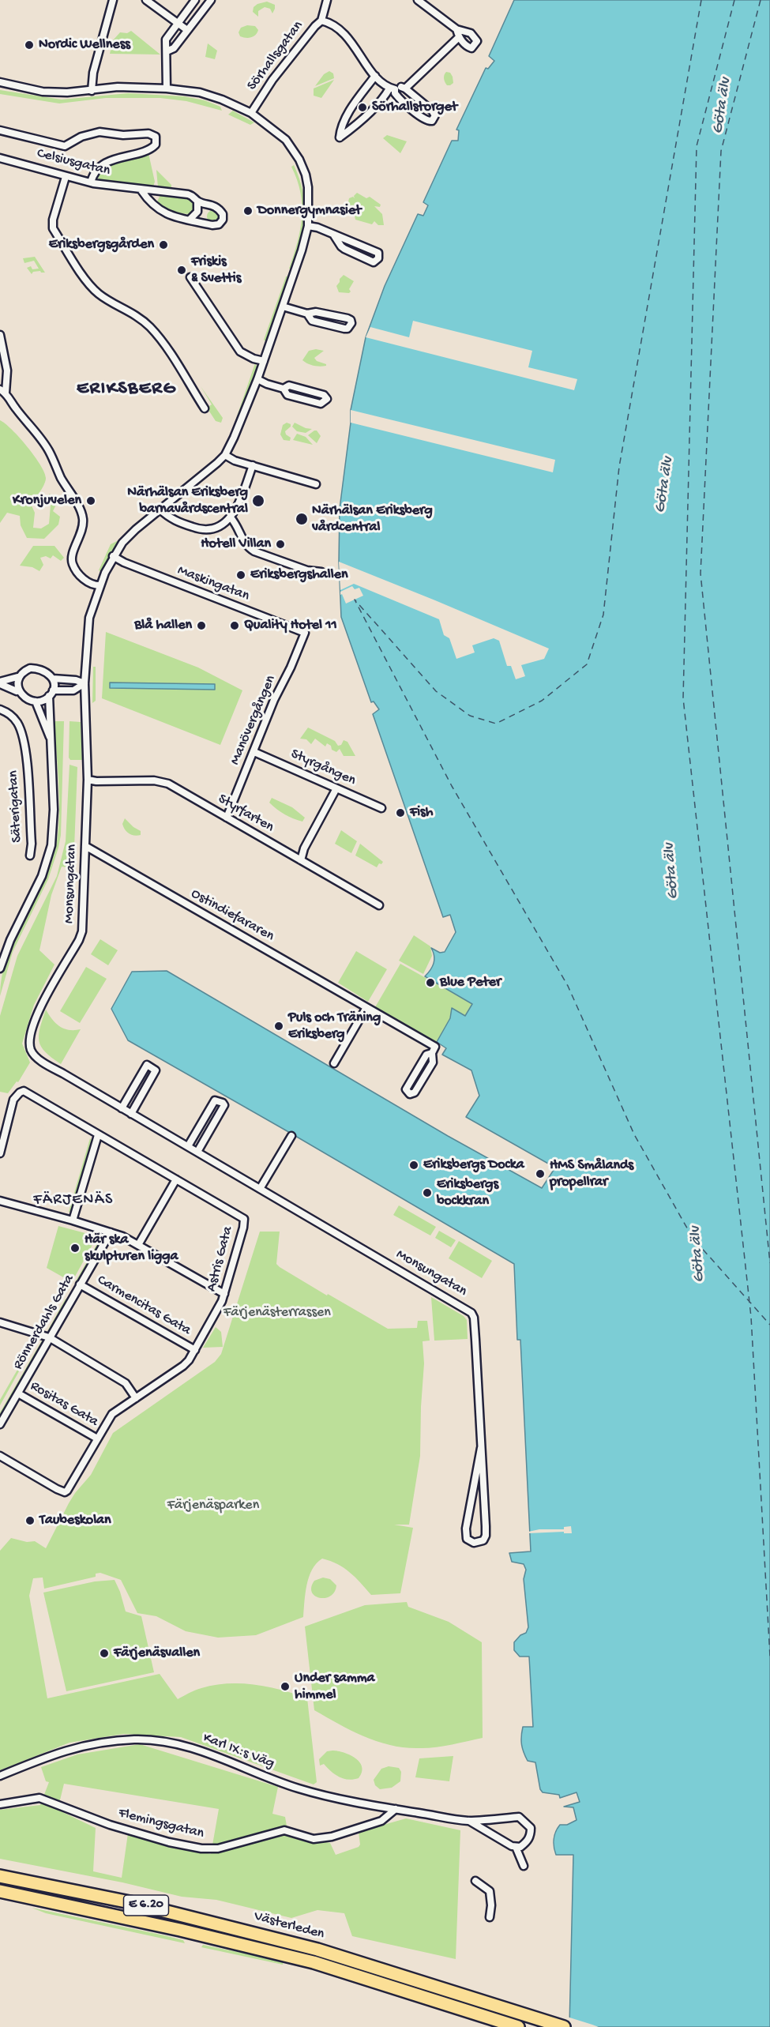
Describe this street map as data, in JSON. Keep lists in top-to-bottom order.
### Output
{
  "streets": {
    "highway": ["E 6.20", "Västerleden"],
    "street": [
      "Sörhallsgatan",
      "Celsiusgatan",
      "Maskingatan",
      "Manövergången",
      "Styrgången",
      "Säterigatan",
      "Styrfarten",
      "Monsungatan",
      "Ostindiefararen",
      "Astris Gata",
      "Carmencitas Gata",
      "Rönnerdahls Gata",
      "Rositas Gata",
      "Karl IX:s Väg",
      "Flemingsgatan"
    ]
  },
  "crossings": [
    ["Sörhallsgatan", "Monsungatan"],
    ["Maskingatan", "Manövergången"],
    ["Maskingatan", "Monsungatan"],
    ["Manövergången", "Styrgången"],
    ["Manövergången", "Styrfarten"],
    ["Styrfarten", "Monsungatan"],
    ["Monsungatan", "Ostindiefararen"],
    ["Astris Gata", "Carmencitas Gata"],
    ["Astris Gata", "Rositas Gata"],
    ["Carmencitas Gata", "Rönnerdahls Gata"],
    ["Rönnerdahls Gata", "Rositas Gata"],
    ["Karl IX:s Väg", "Flemingsgatan"]
  ],
  "districts": ["ERIKSBERG", "FÄRJENÄS"],
  "water": ["Göta älv"],
  "parks": ["Färjenästerrassen", "Färjenäsparken"],
  "places": [
    "Nordic Wellness",
    "Sörhallstorget",
    "Donnergymnasiet",
    "Eriksbergsgården",
    "Friskis & Svettis",
    "Kronjuvelen",
    "Närhälsan Eriksberg barnavårdscentral",
    "Närhälsan Eriksberg vårdcentral",
    "Hotell Villan",
    "Eriksbergshallen",
    "Blå hallen",
    "Quality Hotel 11",
    "Fish",
    "Blue Peter",
    "Puls och Träning Eriksberg",
    "Eriksbergs Docka",
    "HMS Smålands propellrar",
    "Eriksbergs bockkran",
    "Här ska skulpturen ligga",
    "Taubeskolan",
    "Färjenäsvallen",
    "Under samma himmel"
  ]
}
